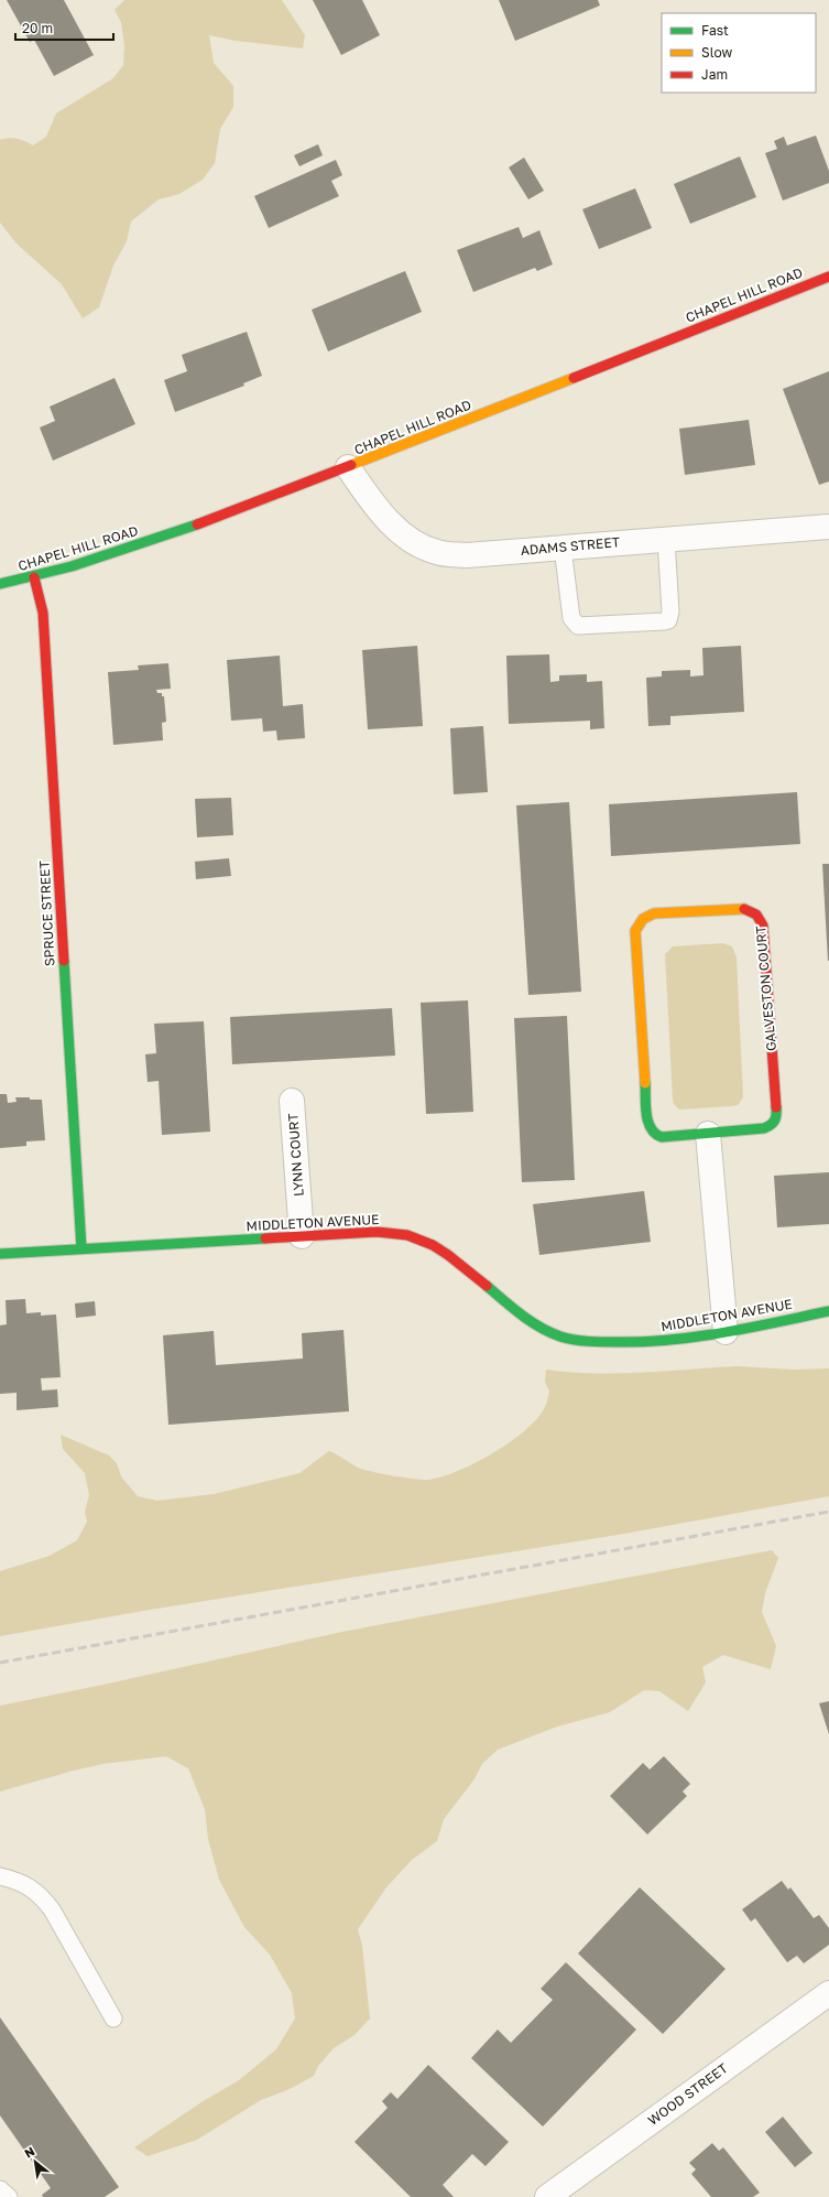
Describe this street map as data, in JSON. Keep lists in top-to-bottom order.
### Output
{
  "streets": {
    "street": [
      "CHAPEL HILL ROAD",
      "ADAMS STREET",
      "SPRUCE STREET",
      "GALVESTON COURT",
      "LYNN COURT",
      "MIDDLETON AVENUE",
      "WOOD STREET"
    ]
  },
  "crossings": [
    ["CHAPEL HILL ROAD", "ADAMS STREET"],
    ["CHAPEL HILL ROAD", "SPRUCE STREET"],
    ["SPRUCE STREET", "MIDDLETON AVENUE"],
    ["LYNN COURT", "MIDDLETON AVENUE"]
  ],
  "legend": ["Fast", "Slow", "Jam"],
  "scale_bar": "20 m",
  "north": "top left"
}
